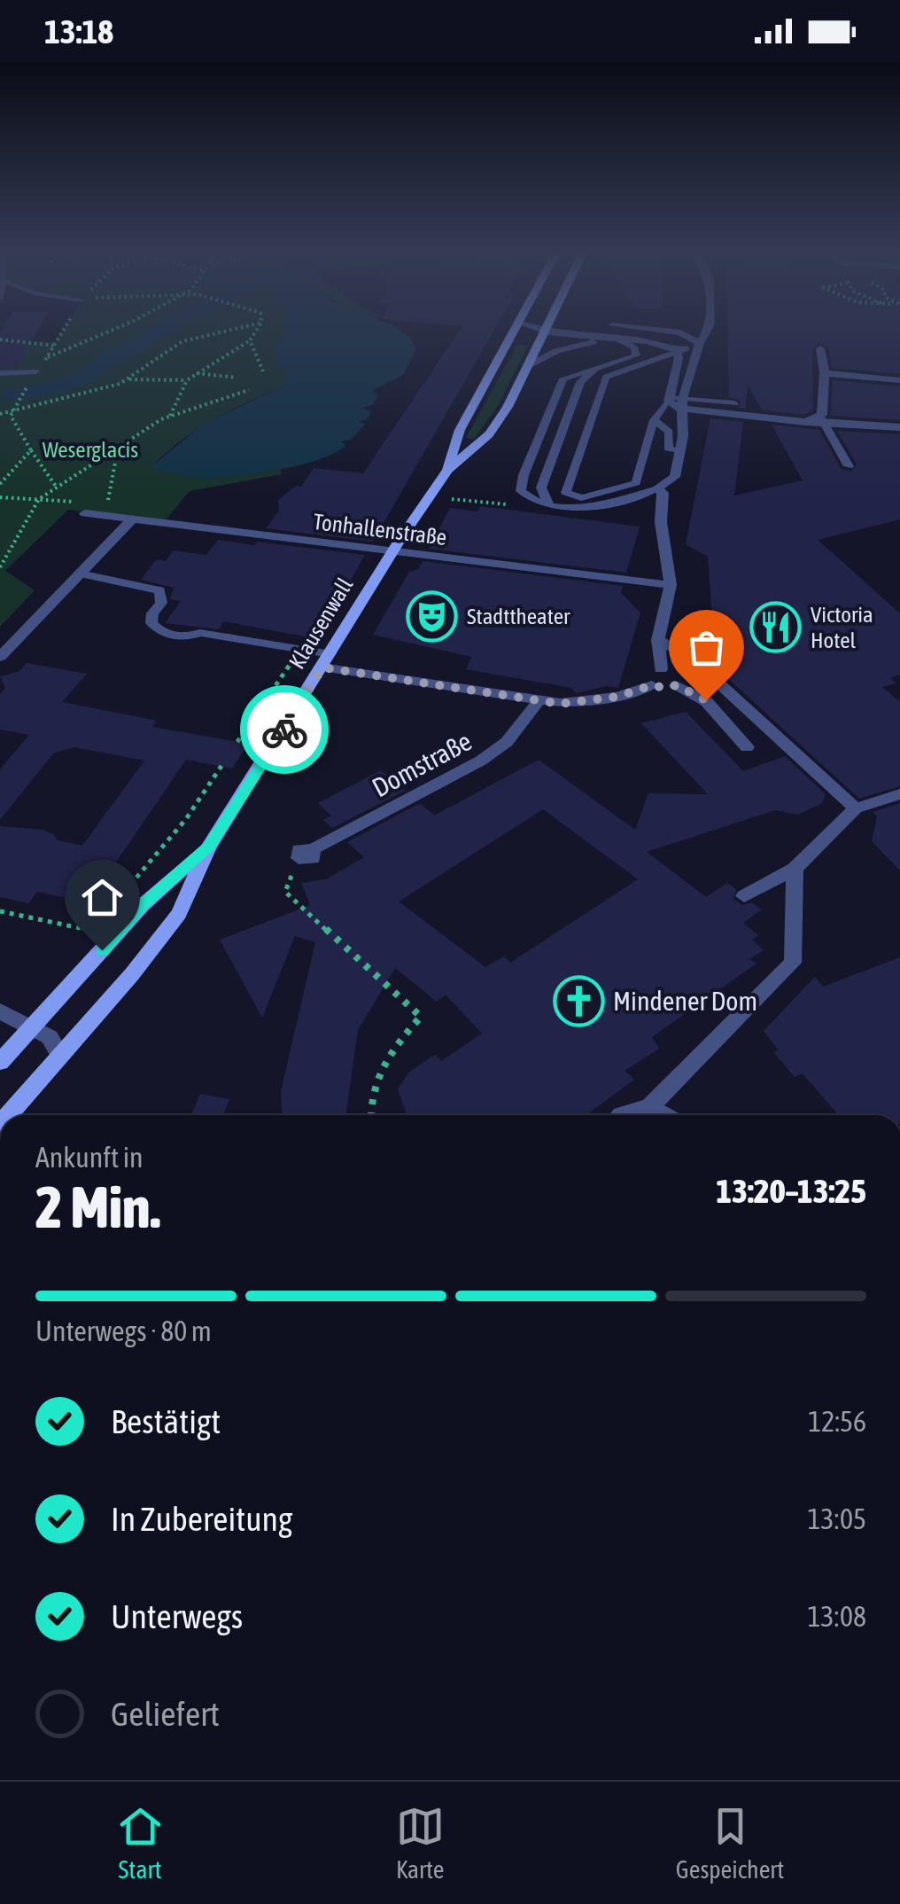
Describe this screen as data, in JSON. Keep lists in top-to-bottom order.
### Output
{
  "streets": {
    "main road": ["Klausenwall"],
    "street": ["Tonhallenstraße", "Domstraße"]
  },
  "crossings": [
    ["Tonhallenstraße", "Klausenwall"],
    ["Klausenwall", "Domstraße"]
  ],
  "parks": ["Weserglacis"],
  "places": {
    "theatre": ["Stadttheater"],
    "restaurant": ["Victoria Hotel"],
    "church": ["Mindener Dom"]
  },
  "page": {
    "status": "13:18",
    "heading": ["2 Min.", "Ankunft in", "13:20–13:25"],
    "bar": "Unterwegs · 80 m",
    "list": [
      ["Bestätigt", "12:56"],
      ["In Zubereitung", "13:05"],
      ["Unterwegs", "13:08"],
      "Geliefert"
    ],
    "tabs": ["Start", "Karte", "Gespeichert"]
  }
}
